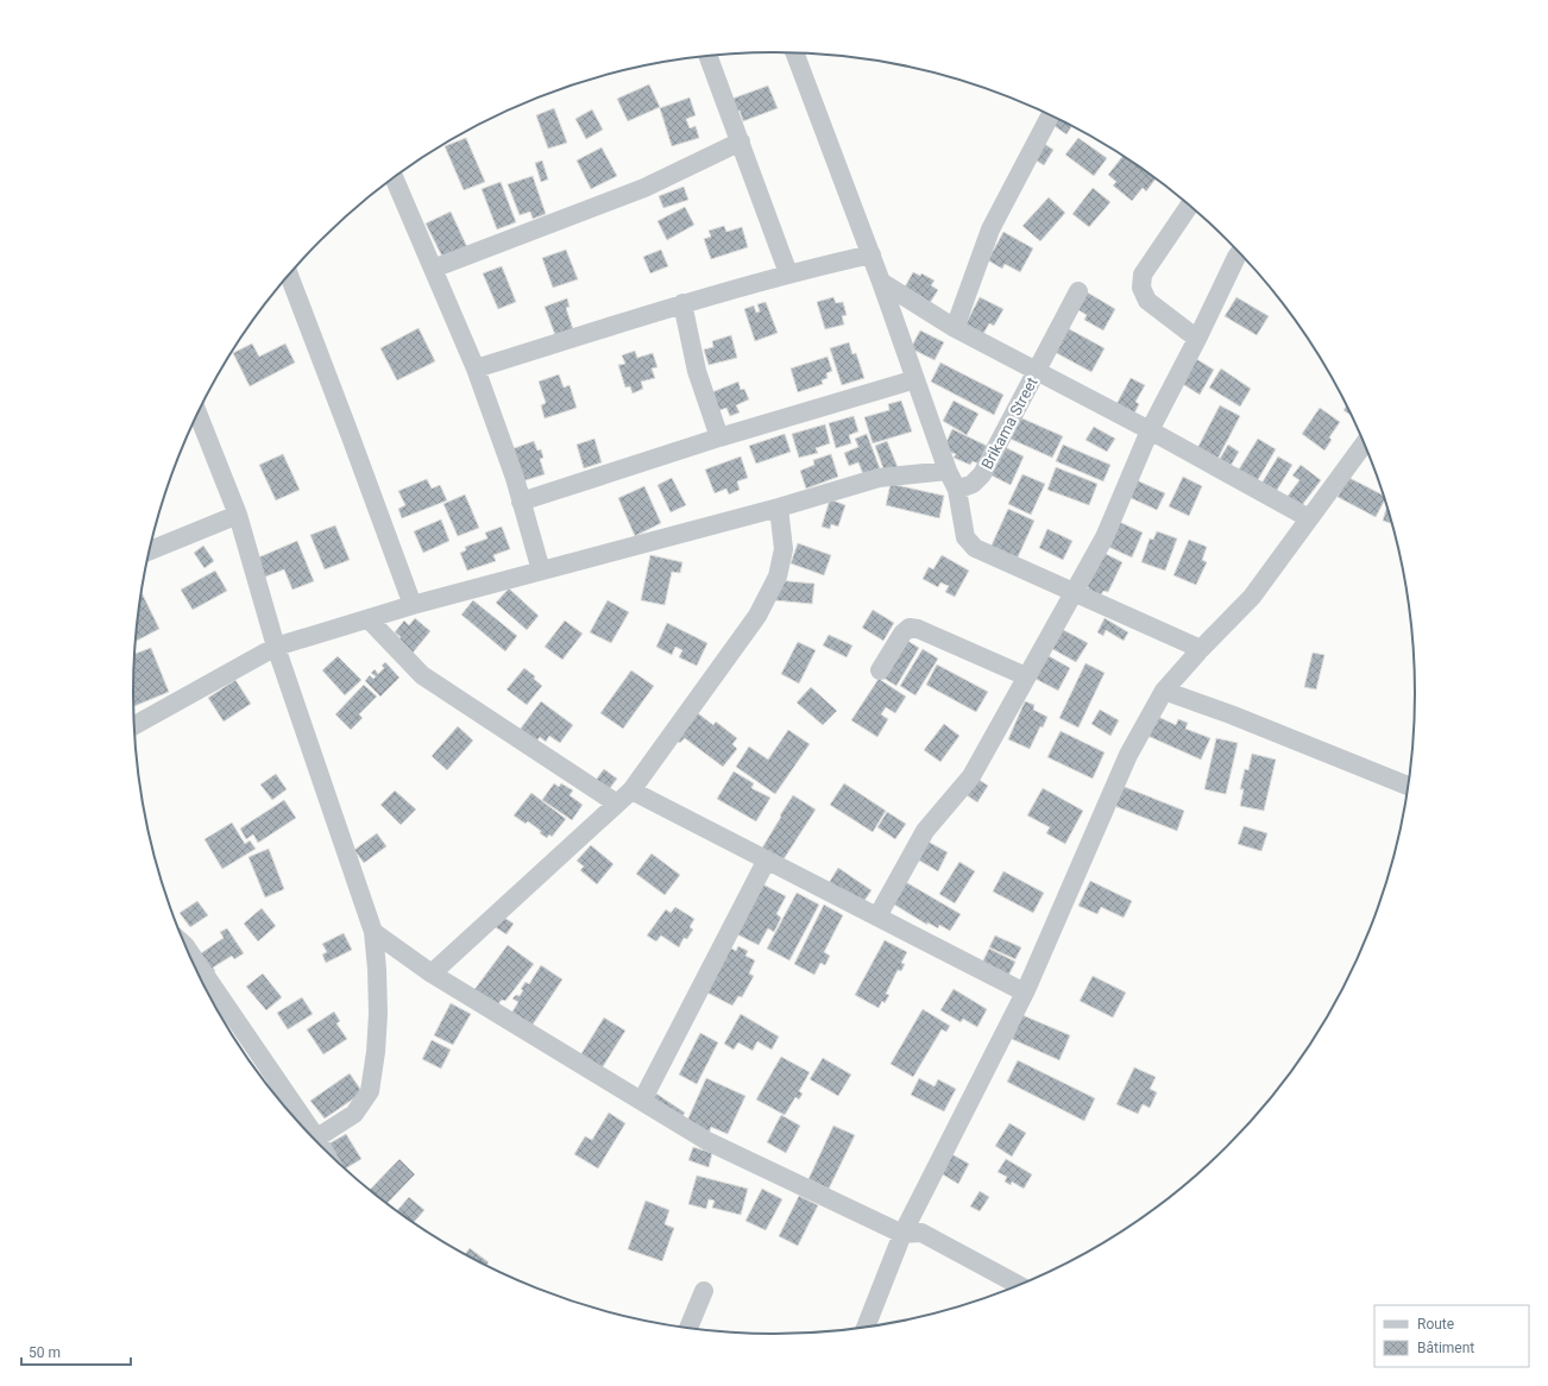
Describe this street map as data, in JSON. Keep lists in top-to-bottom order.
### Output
{
  "streets": {
    "street": ["Brikama Street"]
  },
  "legend": ["Route", "Bâtiment"],
  "scale_bar": "50 m"
}
